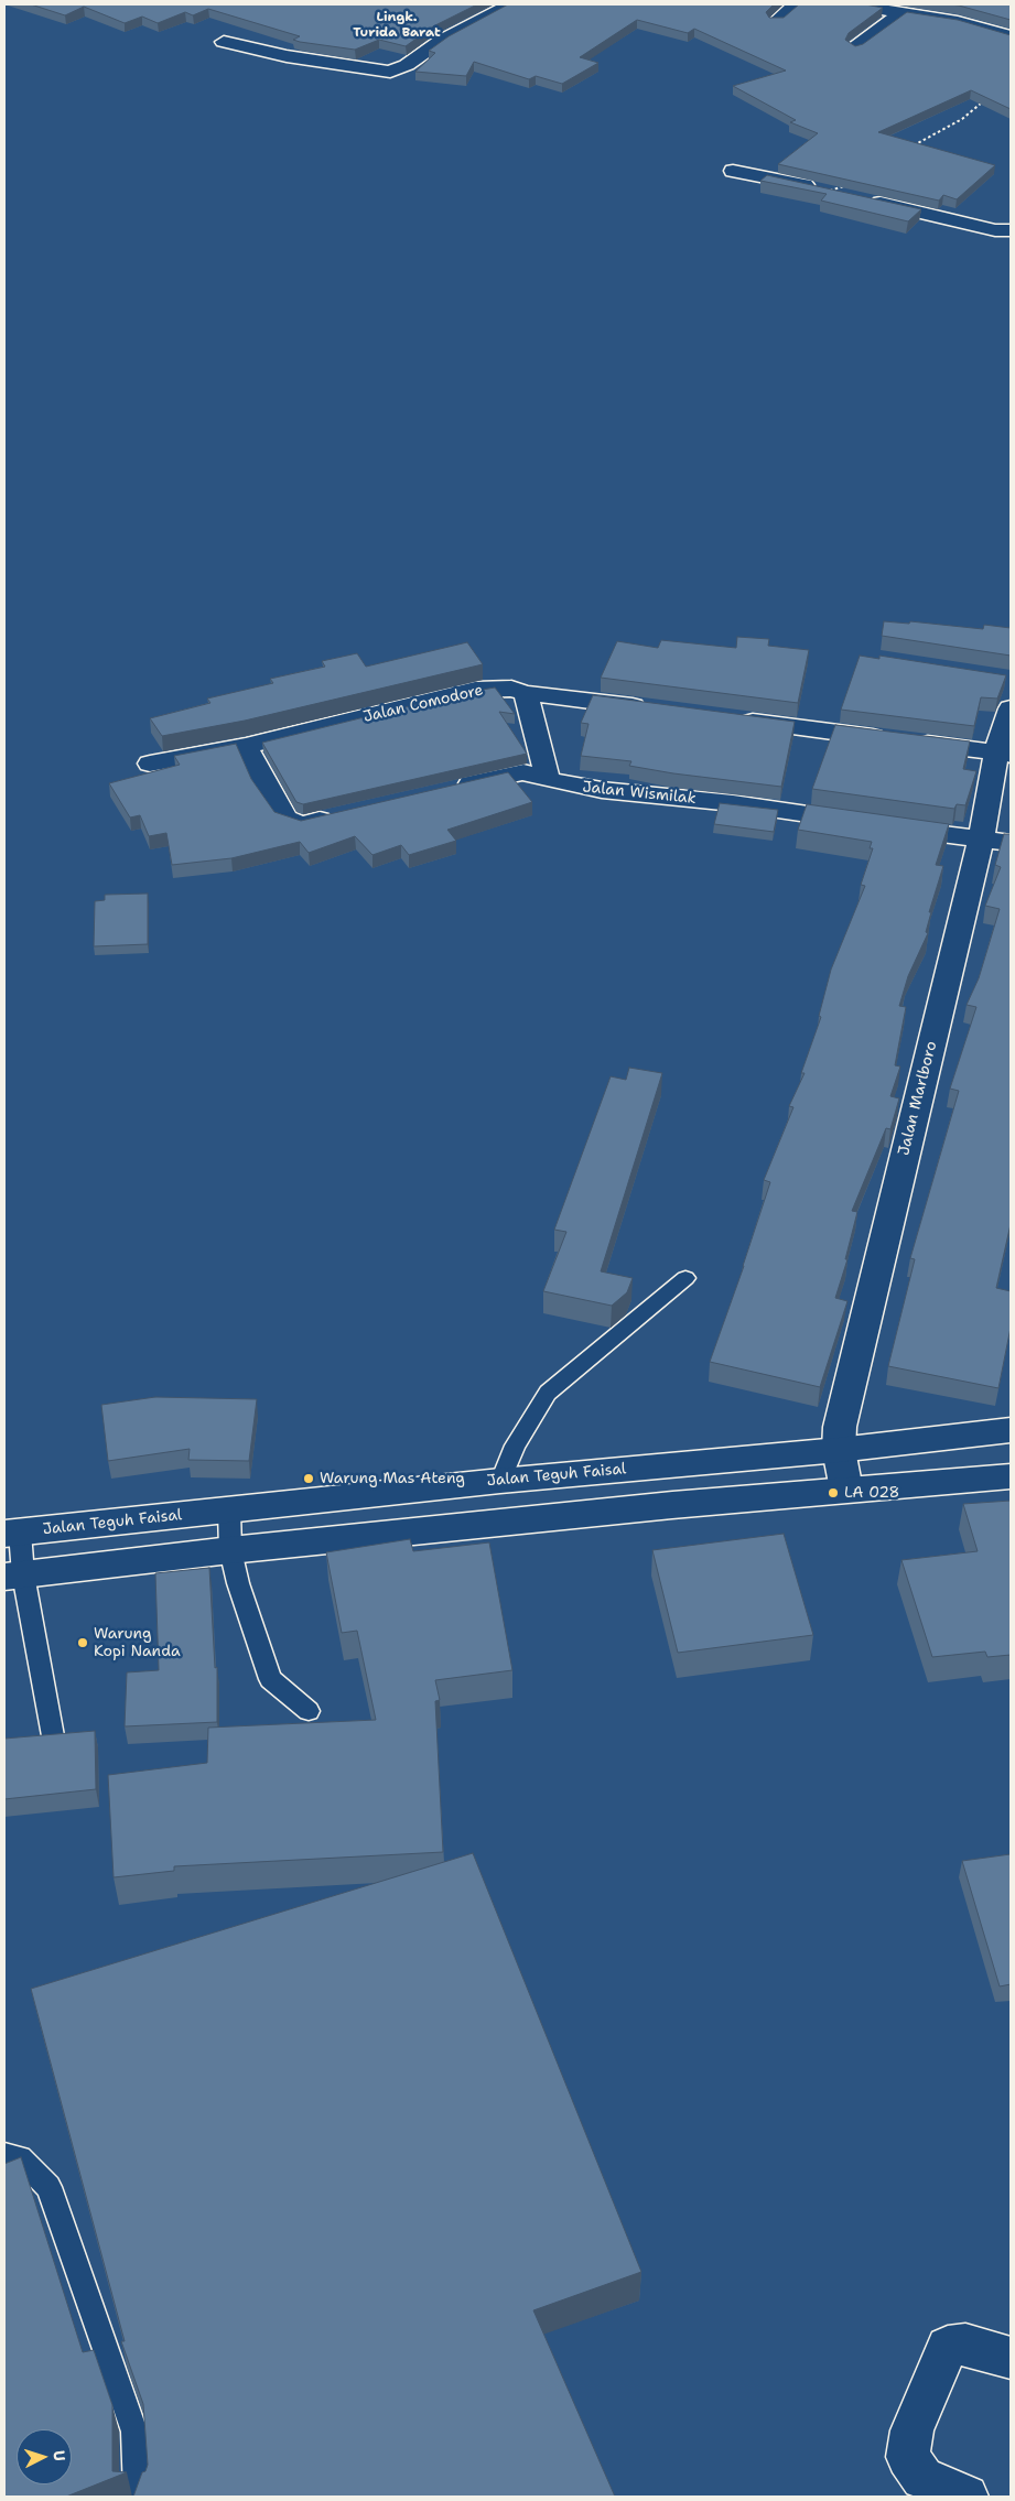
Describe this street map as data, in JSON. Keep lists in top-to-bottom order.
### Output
{
  "streets": {
    "main road": [
      "Jalan Comodore",
      "Jalan Wismilak",
      "Jalan Marlboro",
      "Jalan Teguh Faisal"
    ]
  },
  "crossings": [
    ["Jalan Wismilak", "Jalan Marlboro"],
    ["Jalan Marlboro", "Jalan Teguh Faisal"]
  ],
  "districts": ["Lingk. Turida Barat"],
  "places": ["Warung Mas Ateng", "LA 028", "Warung Kopi Nanda"],
  "north": "right"
}
